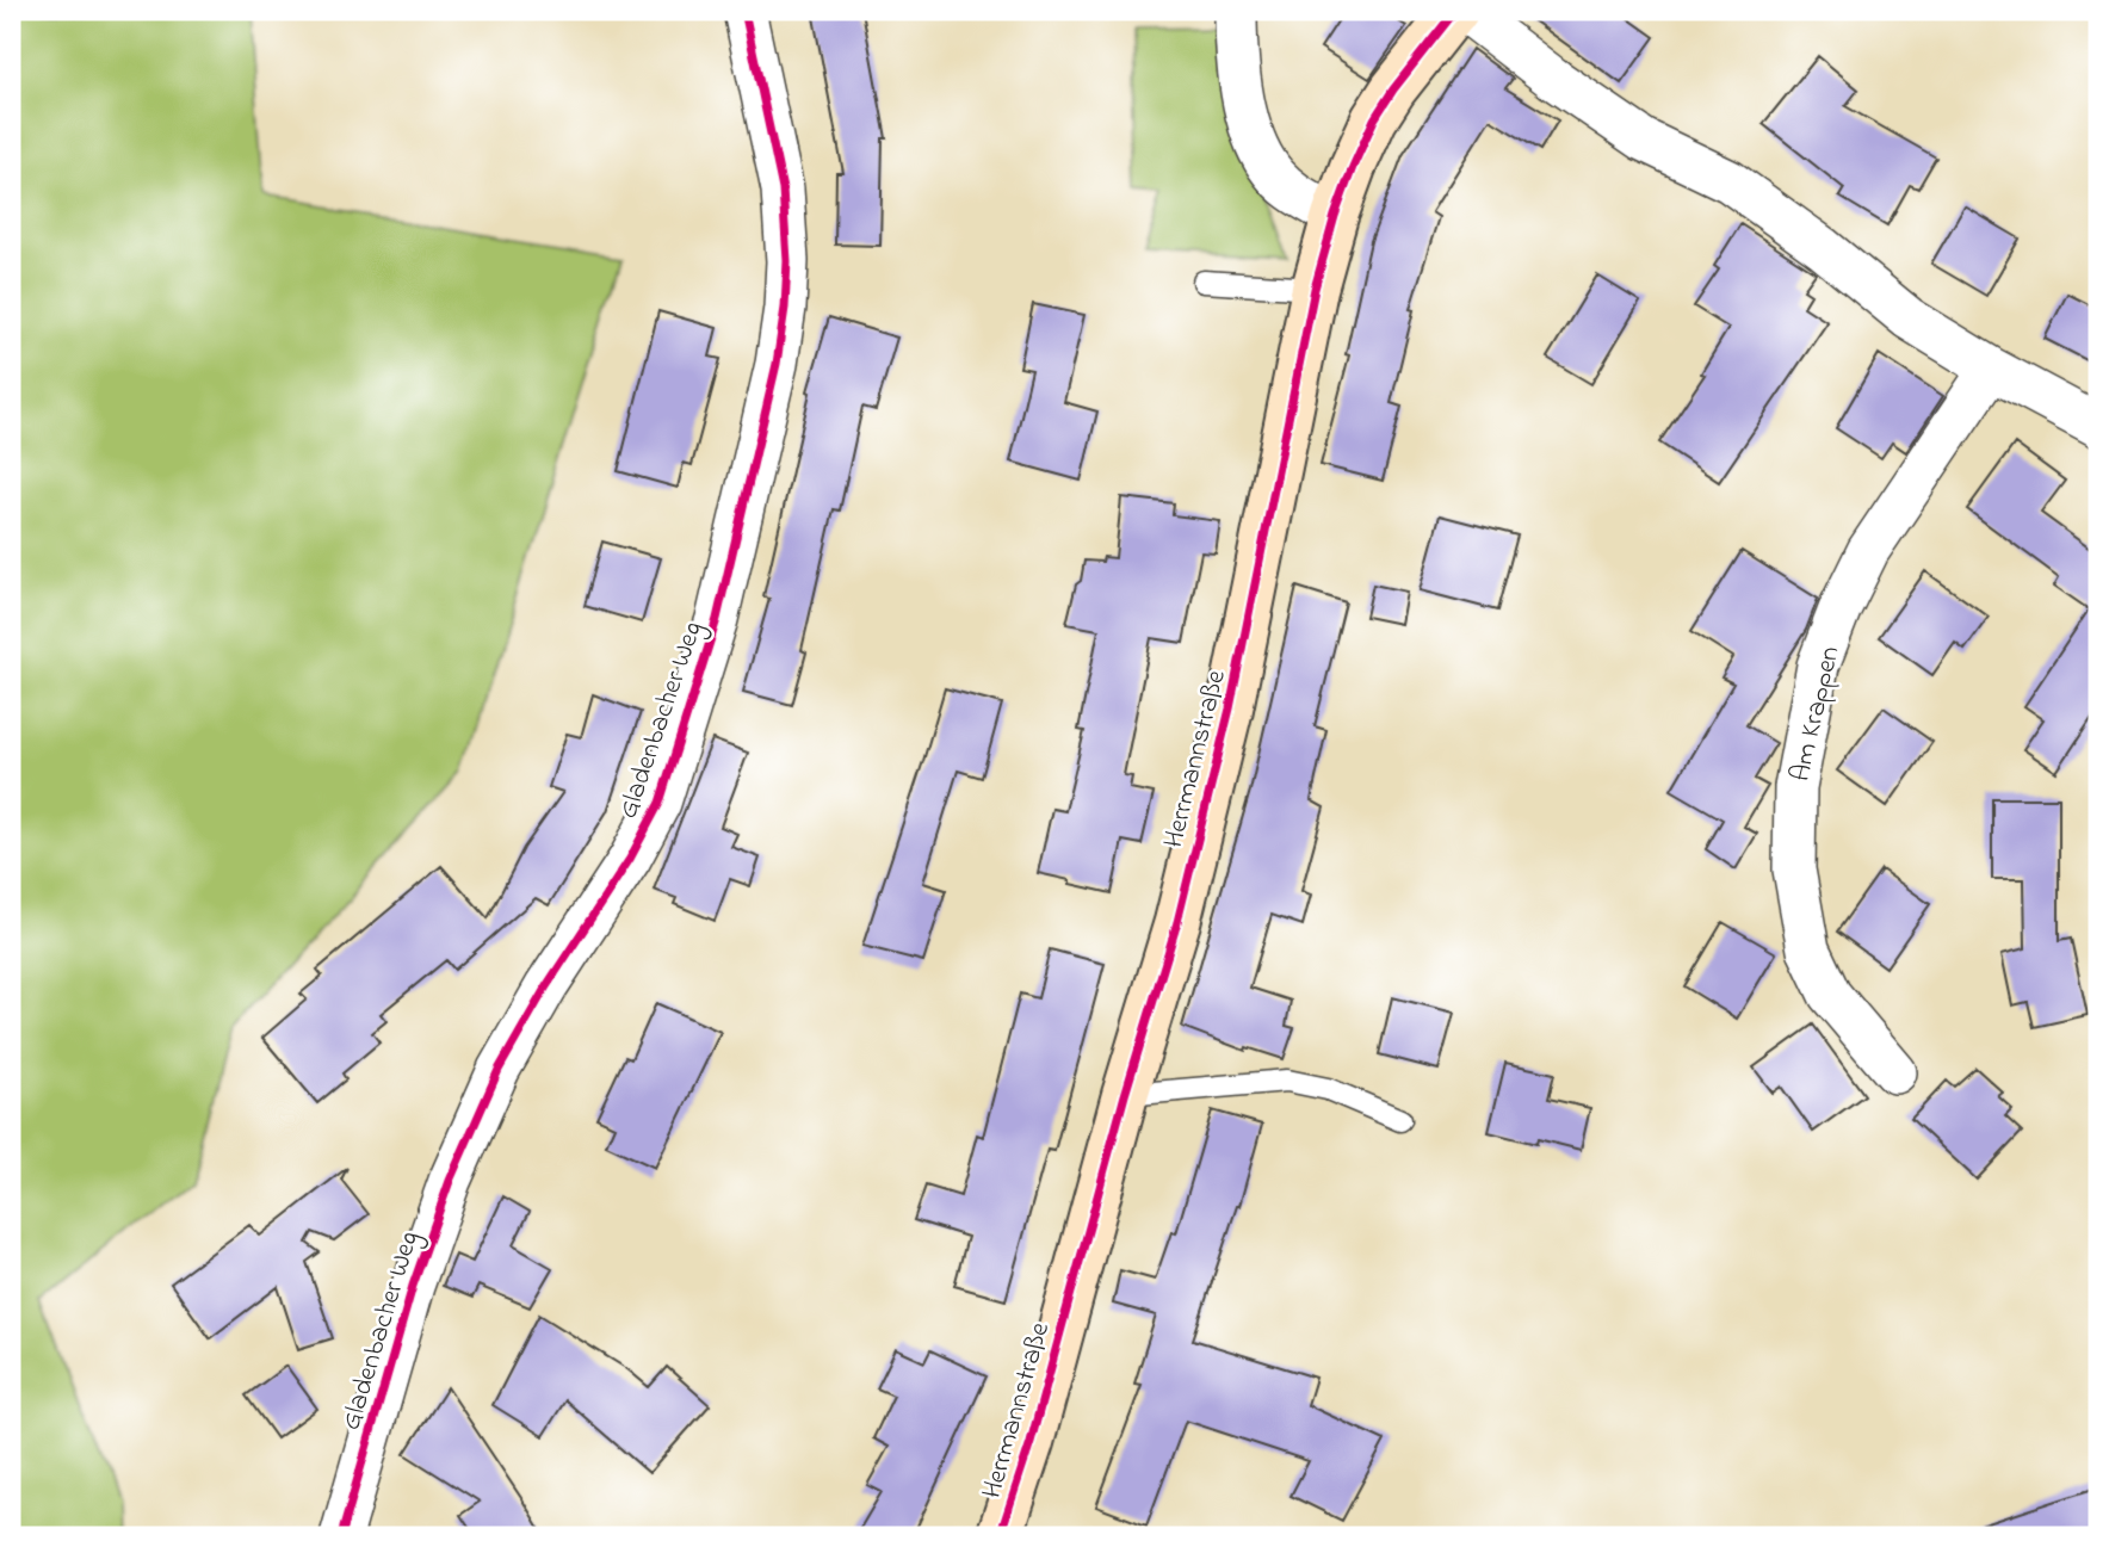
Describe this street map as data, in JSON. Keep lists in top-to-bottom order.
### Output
{
  "streets": {
    "street": ["Am Krappen", "Gladenbacher Weg", "Herrmannstraße"]
  }
}
